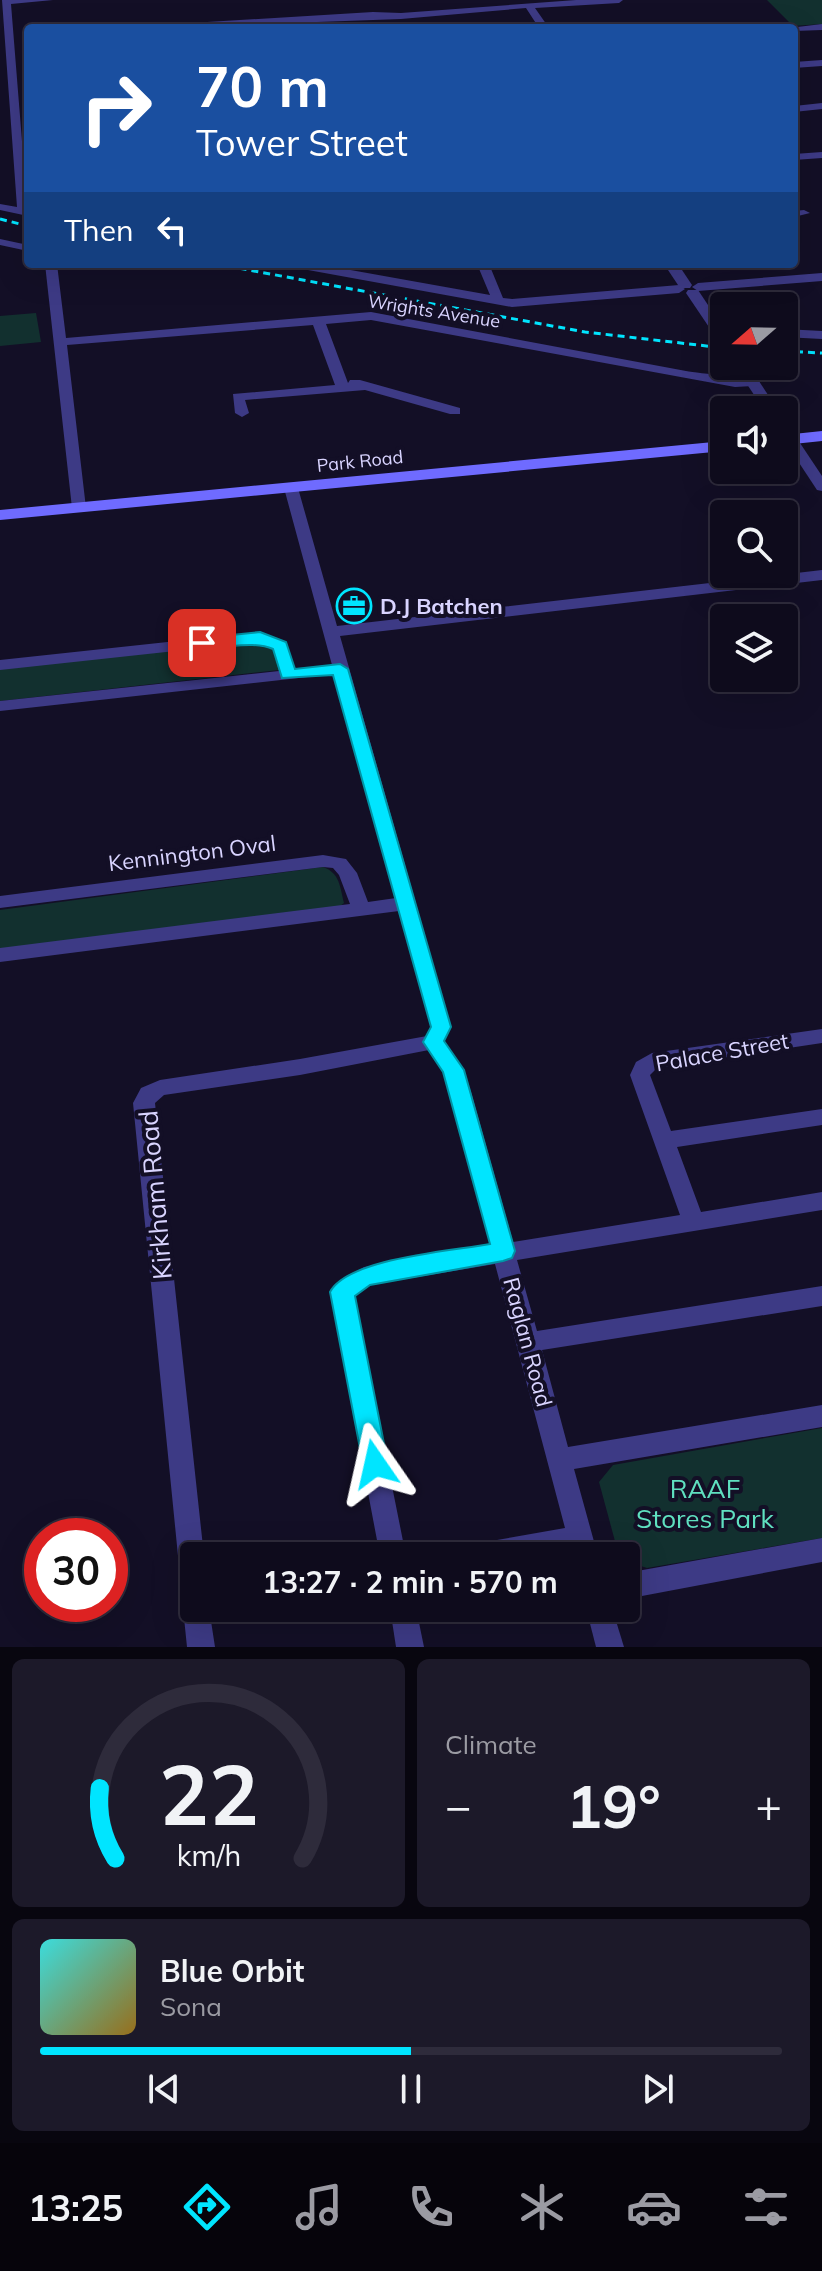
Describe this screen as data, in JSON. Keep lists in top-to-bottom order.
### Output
{
  "streets": {
    "main road": ["Park Road"],
    "street": [
      "Wrights Avenue",
      "Kennington Oval",
      "Palace Street",
      "Kirkham Road",
      "Raglan Road"
    ]
  },
  "crossings": [
    ["Kirkham Road", "Raglan Road"]
  ],
  "parks": ["RAAF Stores Park"],
  "places": {
    "office": ["D.J Batchen"]
  },
  "north": "left",
  "page": {
    "turn": ["70 m", "Tower Street"],
    "then": "Then",
    "limit": "30",
    "trip": "13:27 · 2 min · 570 m",
    "tile": "Climate",
    "heat": ["−", "19°", "+"],
    "song": ["Blue Orbit", "Sona"],
    "tabs": "13:25",
    "gauge": ["22", "km/h"]
  }
}
